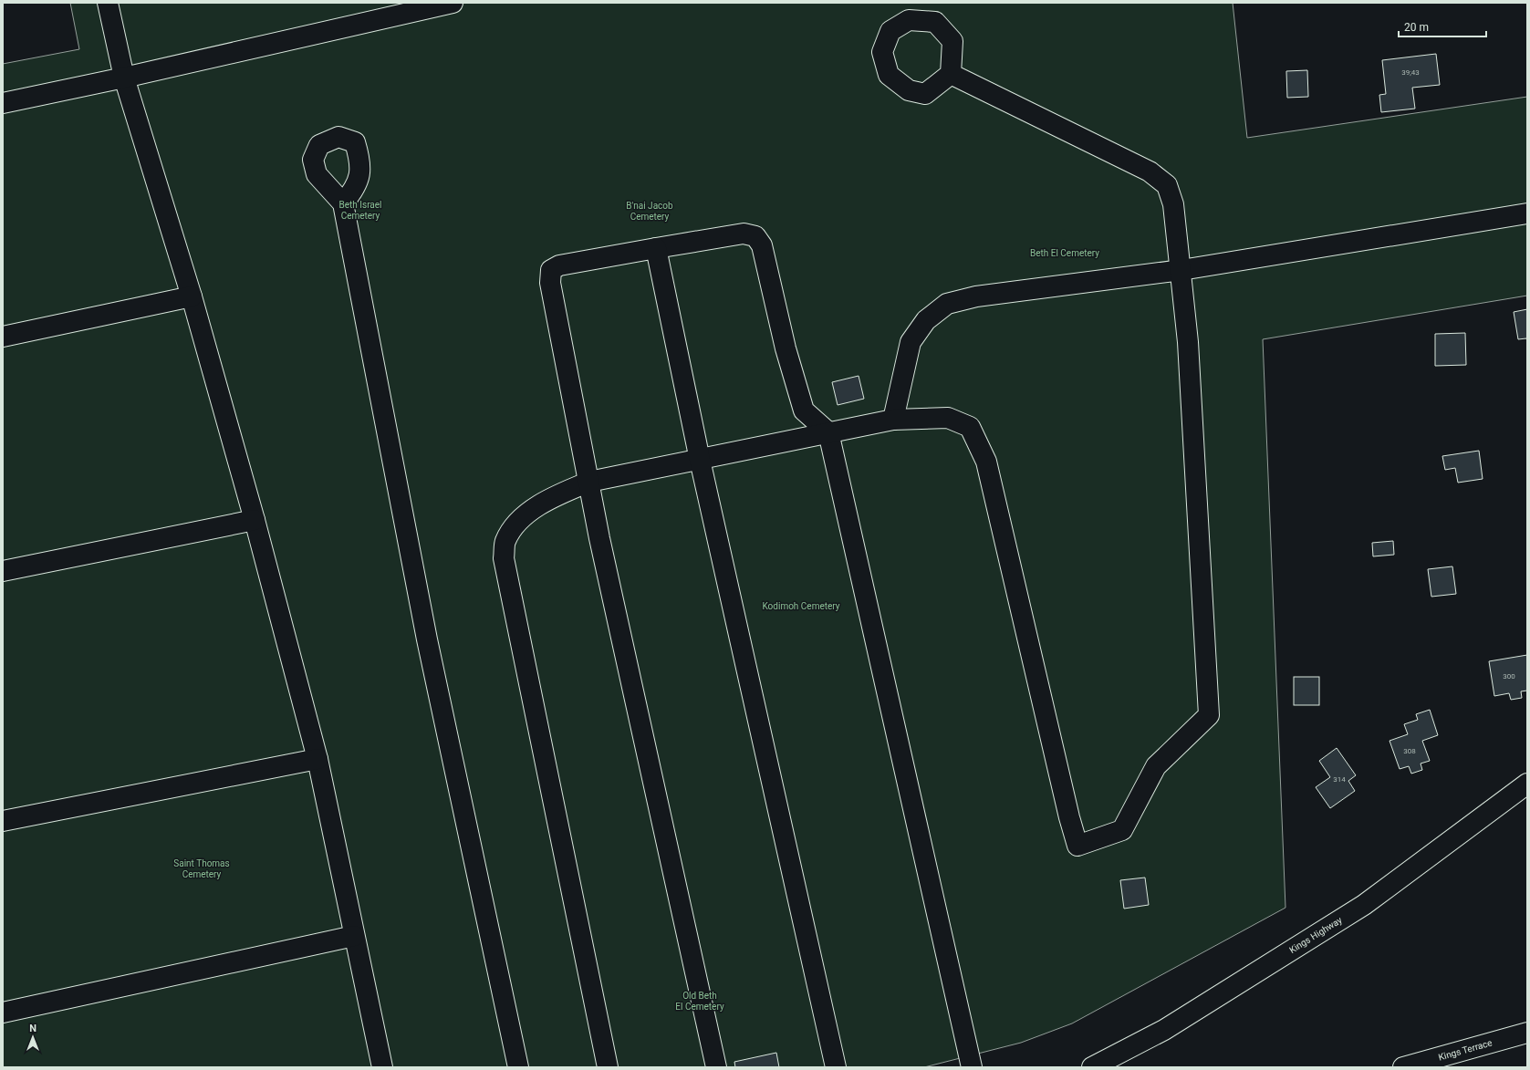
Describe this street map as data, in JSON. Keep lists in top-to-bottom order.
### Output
{
  "streets": {
    "main road": ["Kings Highway", "Kings Terrace"]
  },
  "parks": [
    "Beth Israel Cemetery",
    "B'nai Jacob Cemetery",
    "Beth El Cemetery",
    "Kodimoh Cemetery",
    "Saint Thomas Cemetery",
    "Old Beth El Cemetery"
  ],
  "house_numbers": [
    "39;43",
    "300",
    "308",
    "314"
  ],
  "scale_bar": "20 m",
  "north": "top"
}
